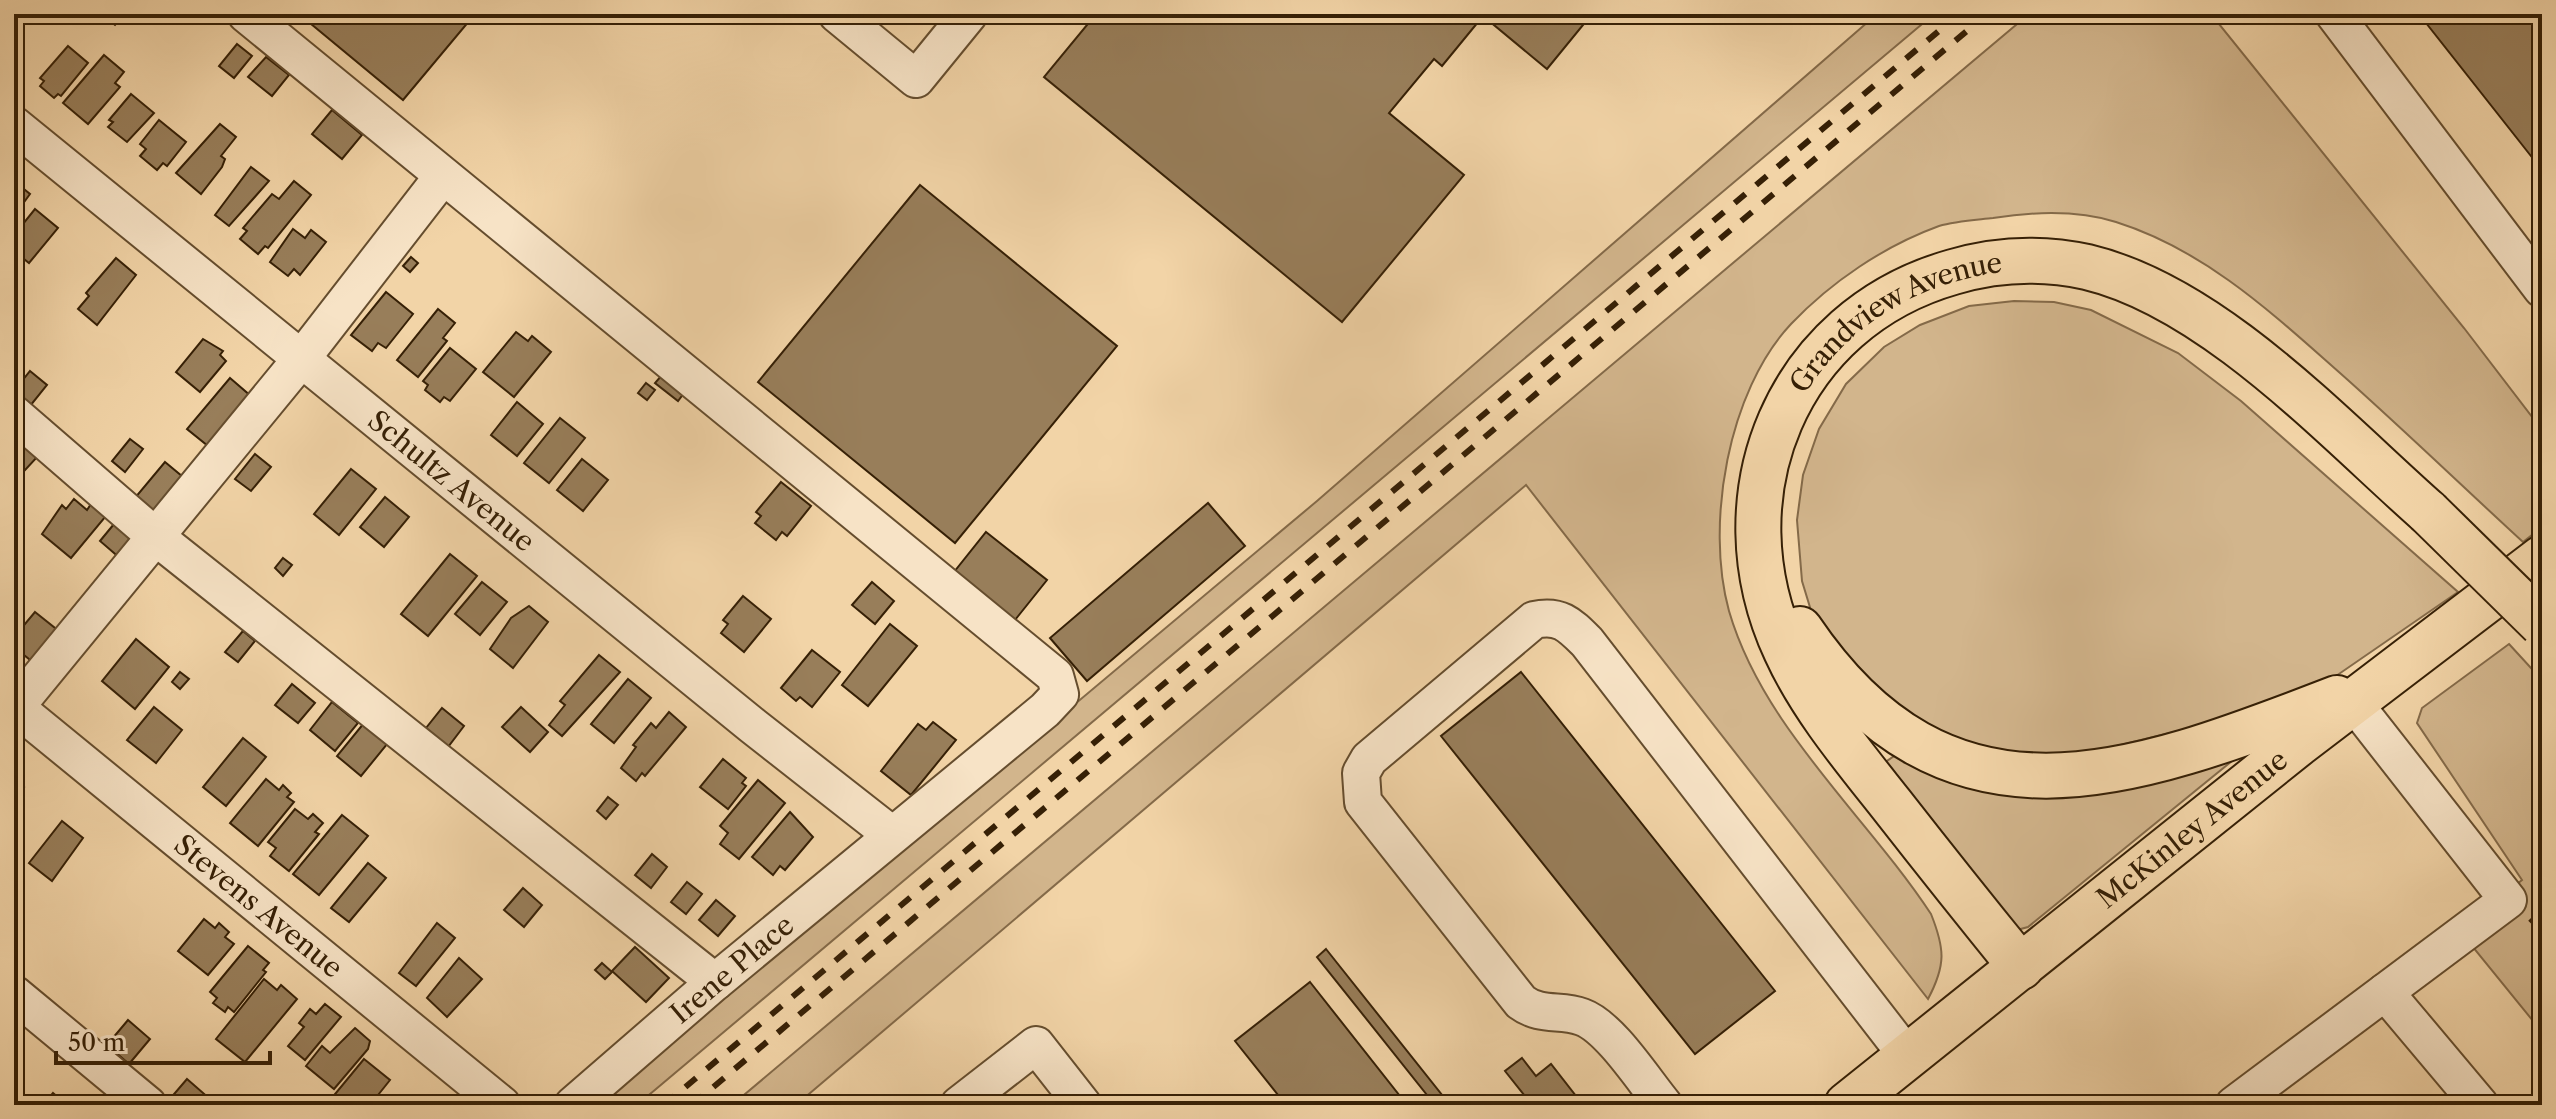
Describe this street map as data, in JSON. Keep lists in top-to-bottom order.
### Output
{
  "streets": {
    "main road": ["Grandview Avenue", "McKinley Avenue"],
    "street": ["Schultz Avenue", "Stevens Avenue", "Irene Place"]
  },
  "crossings": [
    ["Grandview Avenue", "McKinley Avenue"],
    ["Schultz Avenue", "Irene Place"]
  ],
  "scale_bar": "50 m"
}
